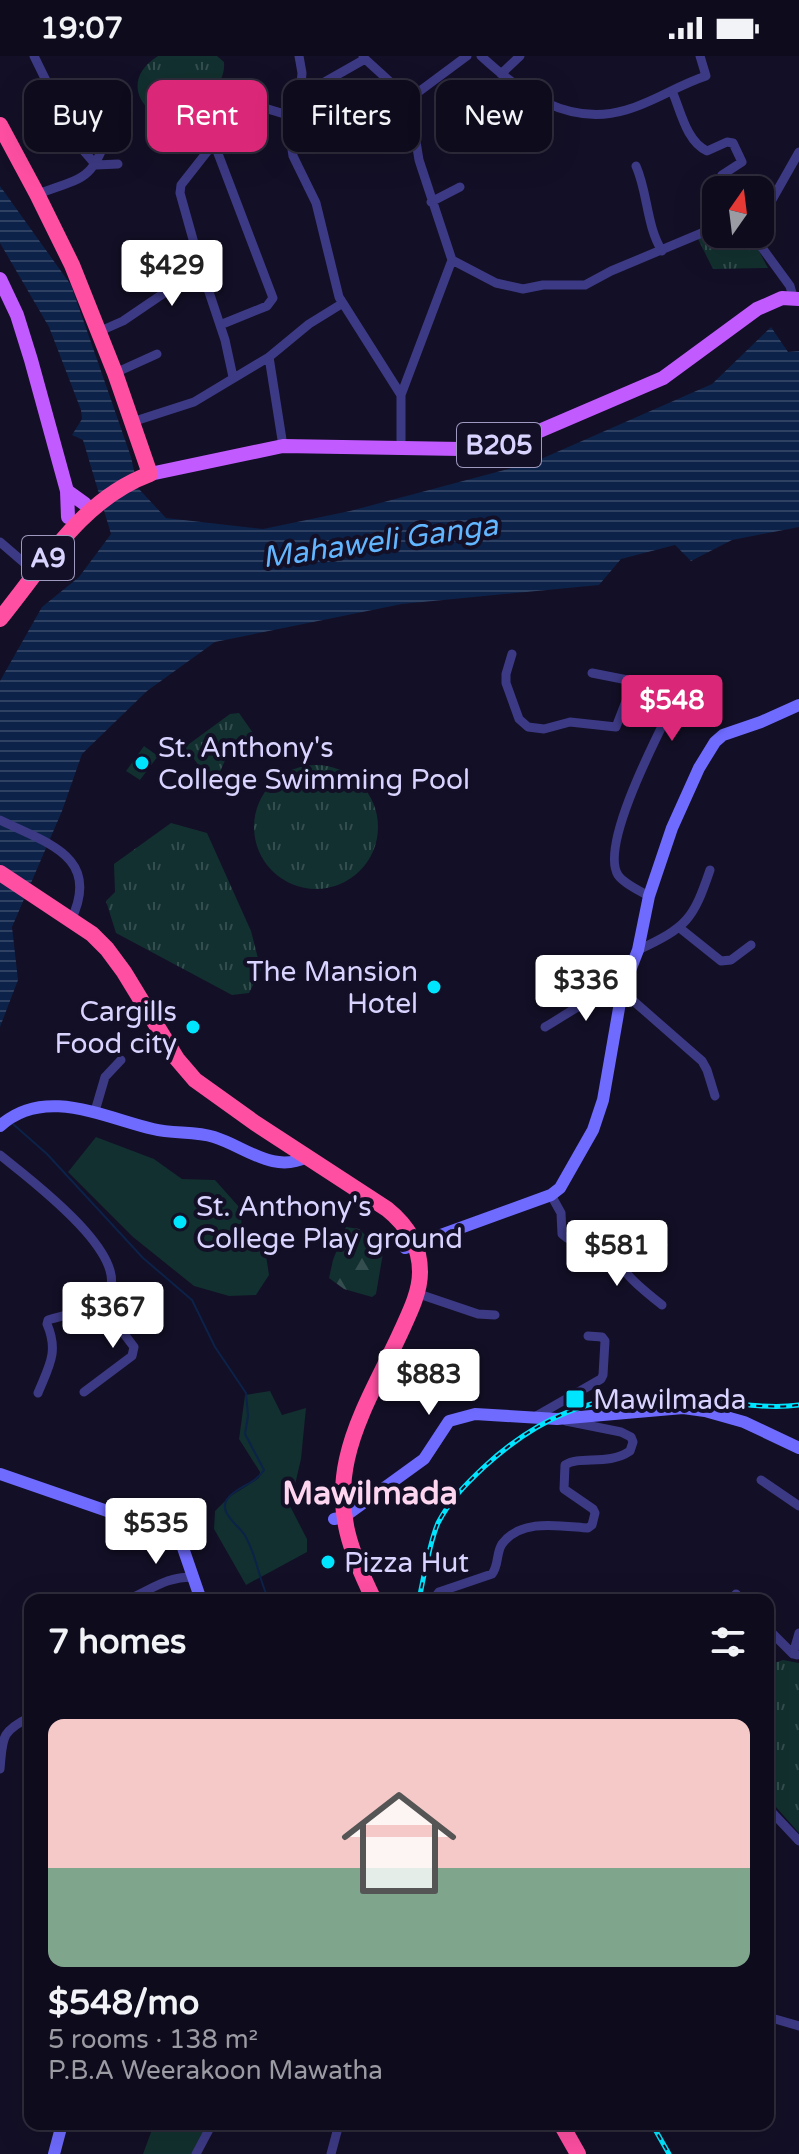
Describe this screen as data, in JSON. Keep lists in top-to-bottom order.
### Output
{
  "streets": {
    "highway": ["A9"],
    "main road": ["B205"]
  },
  "crossings": [
    ["B205", "A9"]
  ],
  "districts": ["Mawilmada"],
  "water": ["Mahaweli Ganga"],
  "places": {
    "other": [
      "St. Anthony's College Swimming Pool",
      "The Mansion Hotel",
      "Cargills Food city",
      "St. Anthony's College Play ground",
      "Pizza Hut"
    ],
    "transit": ["Mawilmada"]
  },
  "north": "top",
  "page": {
    "status": "19:07",
    "chip": [
      "Buy",
      "Rent",
      "Filters",
      "New"
    ],
    "price": [
      "$429",
      "$548",
      "$336",
      "$581",
      "$367",
      "$883",
      "$535"
    ],
    "heading": "7 homes",
    "list": [
      {
        "name": "$548/mo",
        "note": "5 rooms · 138 m² · P.B.A Weerakoon Mawatha"
      }
    ]
  }
}
